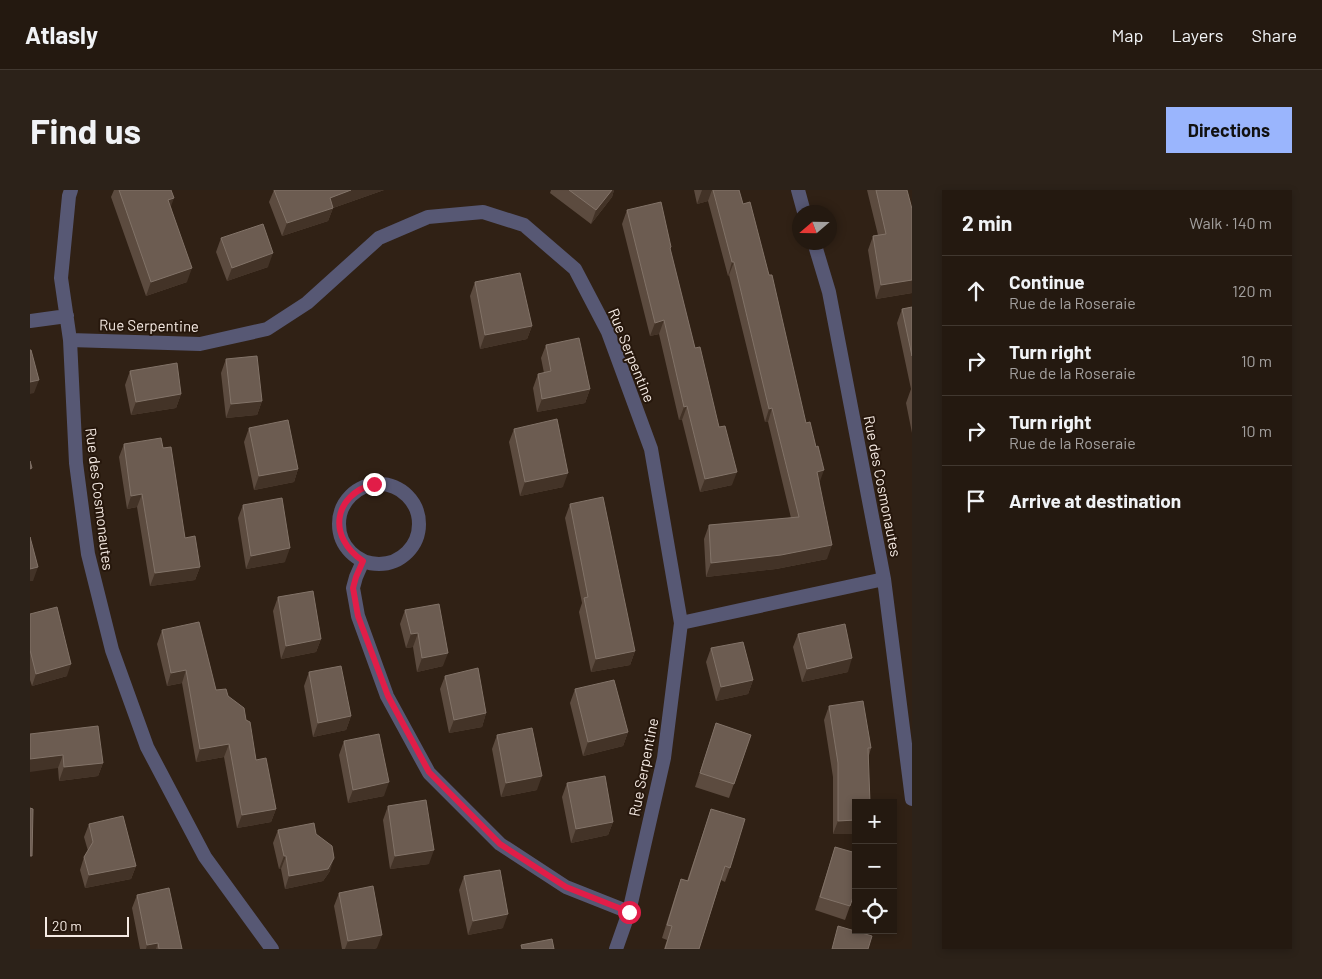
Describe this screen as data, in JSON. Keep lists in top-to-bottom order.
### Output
{
  "streets": {
    "street": ["Rue Serpentine", "Rue des Cosmonautes"]
  },
  "crossings": [
    ["Rue Serpentine", "Rue des Cosmonautes"]
  ],
  "scale_bar": "20 m",
  "north": "left",
  "page": {
    "header": "Atlasly",
    "nav": ["Map", "Layers", "Share"],
    "buttons": "Directions",
    "title": "Find us",
    "heading": ["2 min", "Walk · 140 m"],
    "list": [
      ["Continue", "Rue de la Roseraie", "120 m"],
      ["Turn right", "Rue de la Roseraie", "10 m"],
      ["Turn right", "Rue de la Roseraie", "10 m"],
      "Arrive at destination"
    ],
    "map_buttons": ["+", "−"],
    "scale": "20 m"
  }
}
